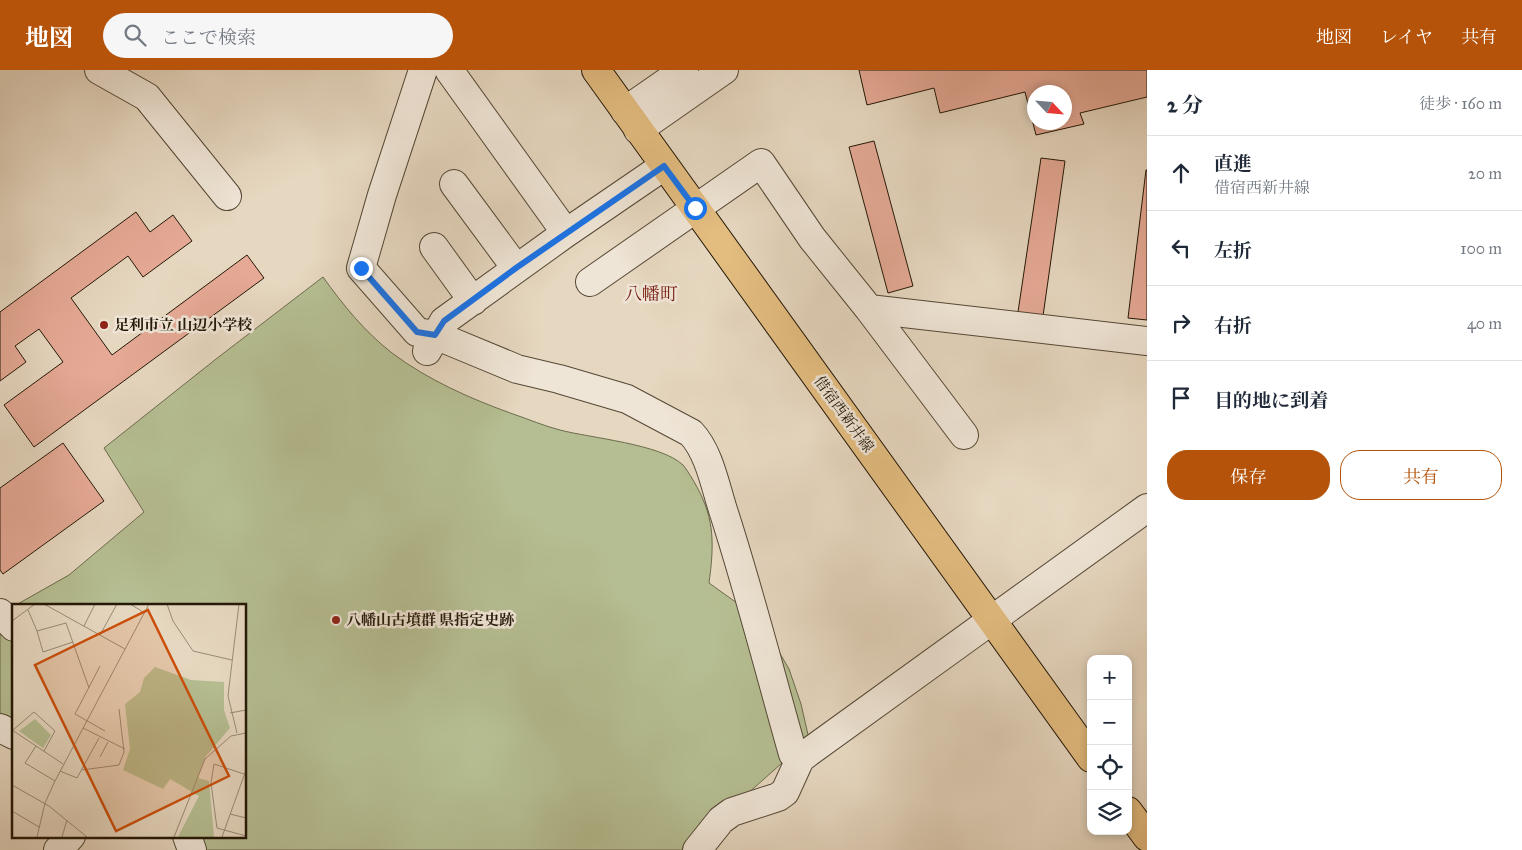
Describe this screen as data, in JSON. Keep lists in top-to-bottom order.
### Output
{
  "streets": {
    "main road": ["借宿西新井線"]
  },
  "districts": ["八幡町"],
  "places": ["足利市立 山辺小学校", "八幡山古墳群 県指定史跡"],
  "north": "bottom right",
  "page": {
    "header": "地図",
    "search": "ここで検索",
    "nav": ["地図", "レイヤ", "共有"],
    "heading": ["2 分", "徒歩 · 160 m"],
    "list": [
      ["直進", "借宿西新井線", "20 m"],
      ["左折", "100 m"],
      ["右折", "40 m"],
      "目的地に到着"
    ],
    "buttons": ["保存", "共有"],
    "map_buttons": ["+", "−"]
  }
}
